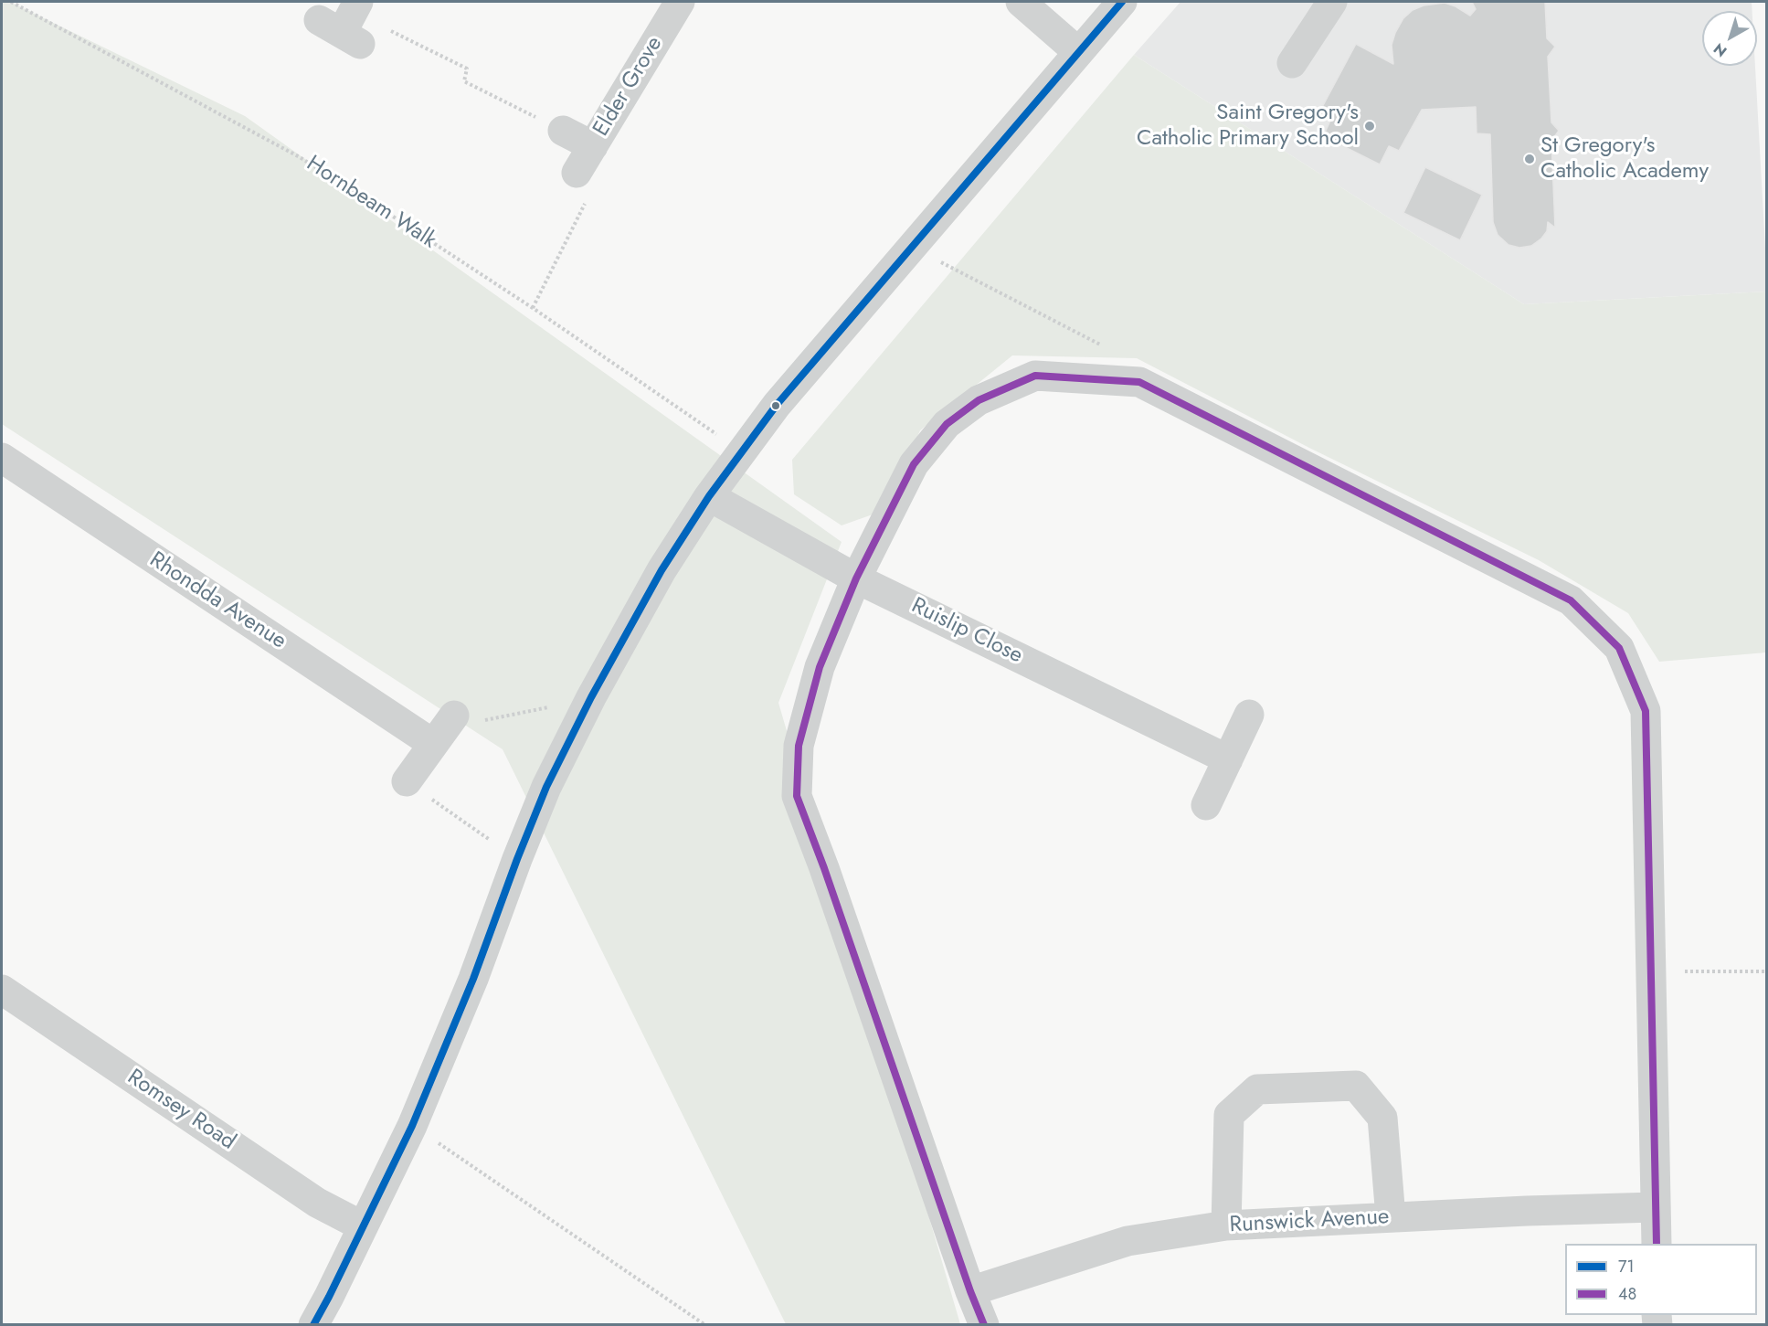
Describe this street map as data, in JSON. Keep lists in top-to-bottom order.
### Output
{
  "streets": {
    "street": [
      "Elder Grove",
      "Rhondda Avenue",
      "Ruislip Close",
      "Romsey Road",
      "Runswick Avenue"
    ],
    "path": ["Hornbeam Walk"]
  },
  "places": ["Saint Gregory's Catholic Primary School", "St Gregory's Catholic Academy"],
  "lines": ["transit line 71", "transit line 48"],
  "legend": ["71", "48"],
  "north": "bottom left"
}
